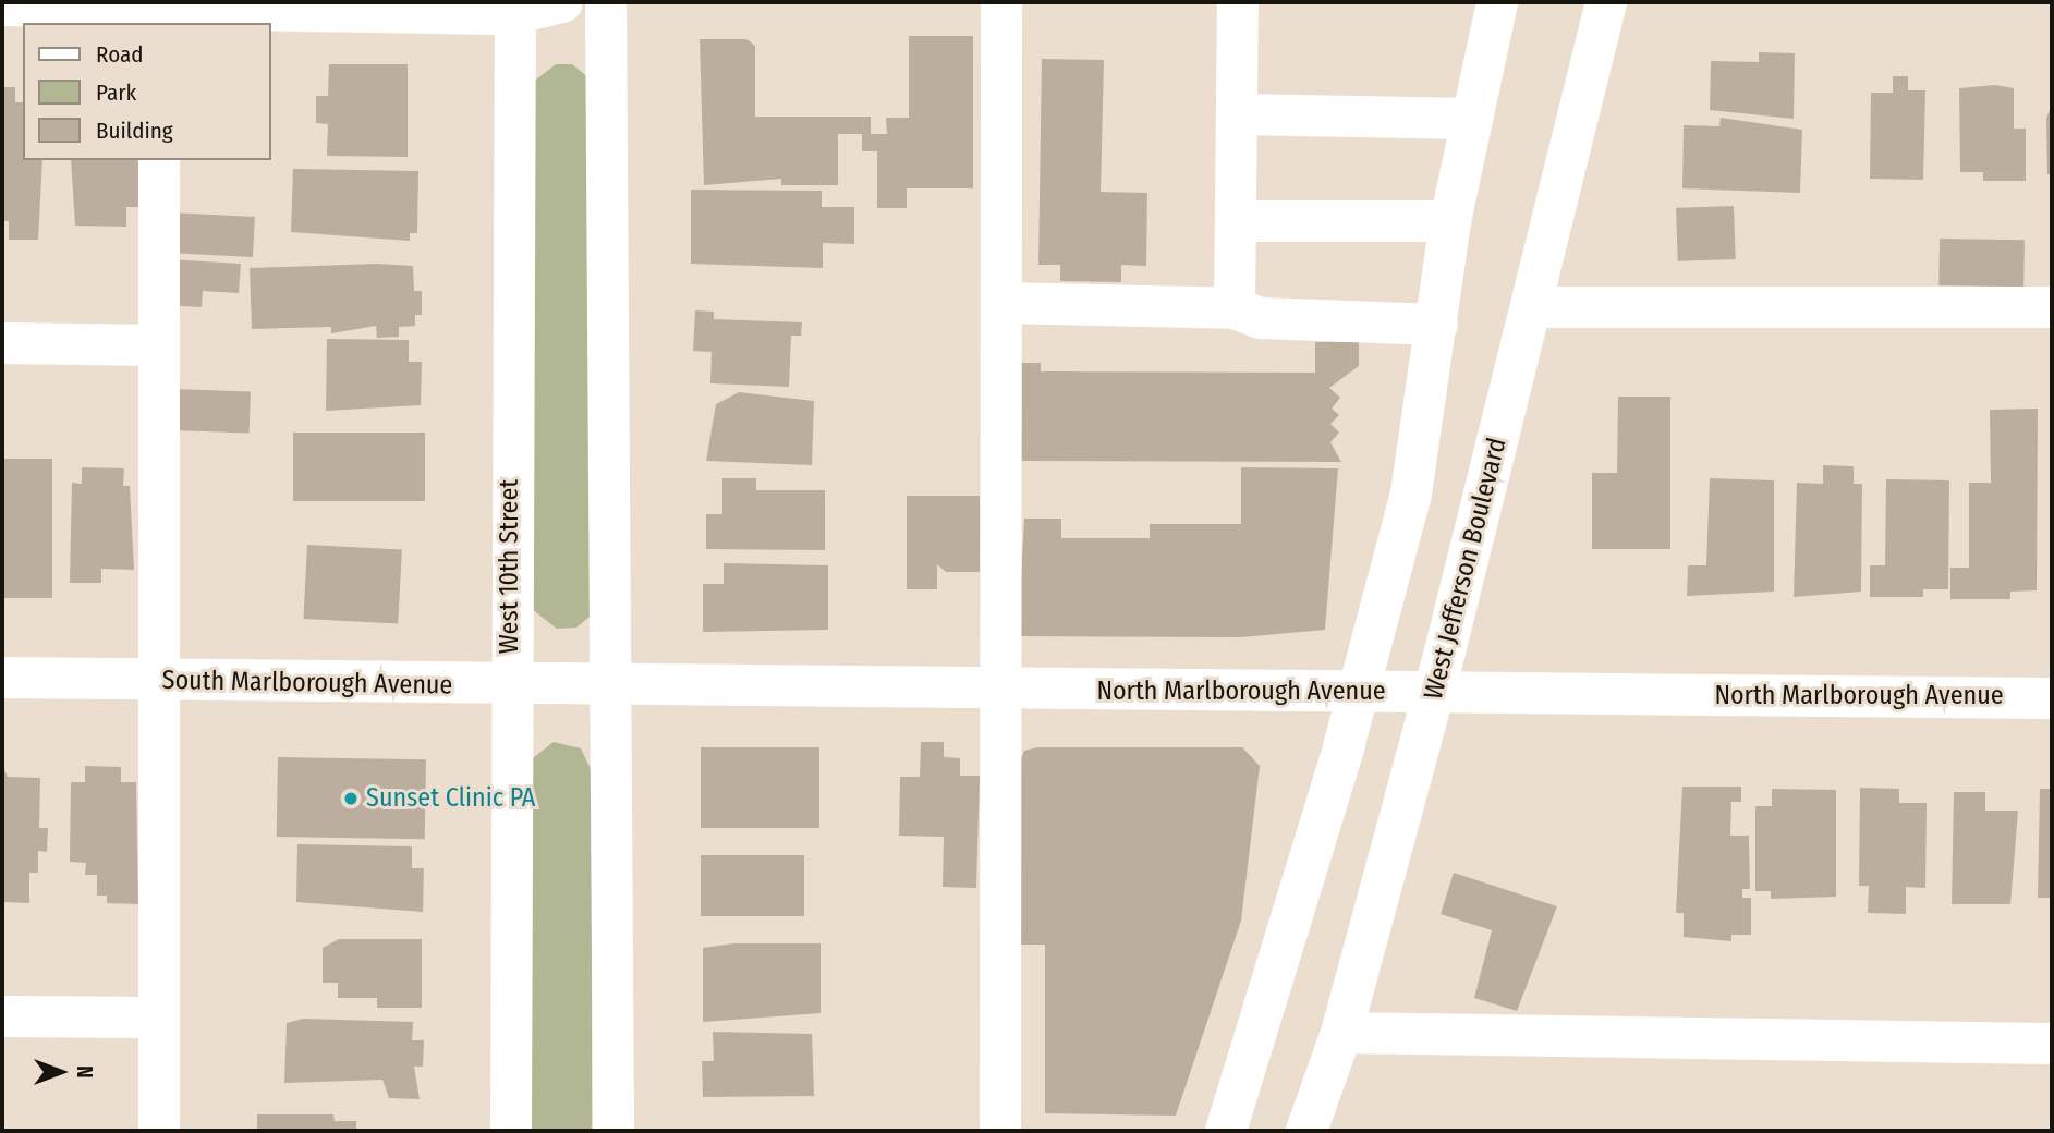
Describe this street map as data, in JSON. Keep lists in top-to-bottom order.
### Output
{
  "streets": {
    "street": [
      "West 10th Street",
      "West Jefferson Boulevard",
      "South Marlborough Avenue",
      "North Marlborough Avenue"
    ]
  },
  "crossings": [
    ["West 10th Street", "South Marlborough Avenue"],
    ["West Jefferson Boulevard", "North Marlborough Avenue"],
    ["South Marlborough Avenue", "North Marlborough Avenue"]
  ],
  "places": ["Sunset Clinic PA"],
  "legend": ["Road", "Park", "Building"],
  "north": "right"
}
